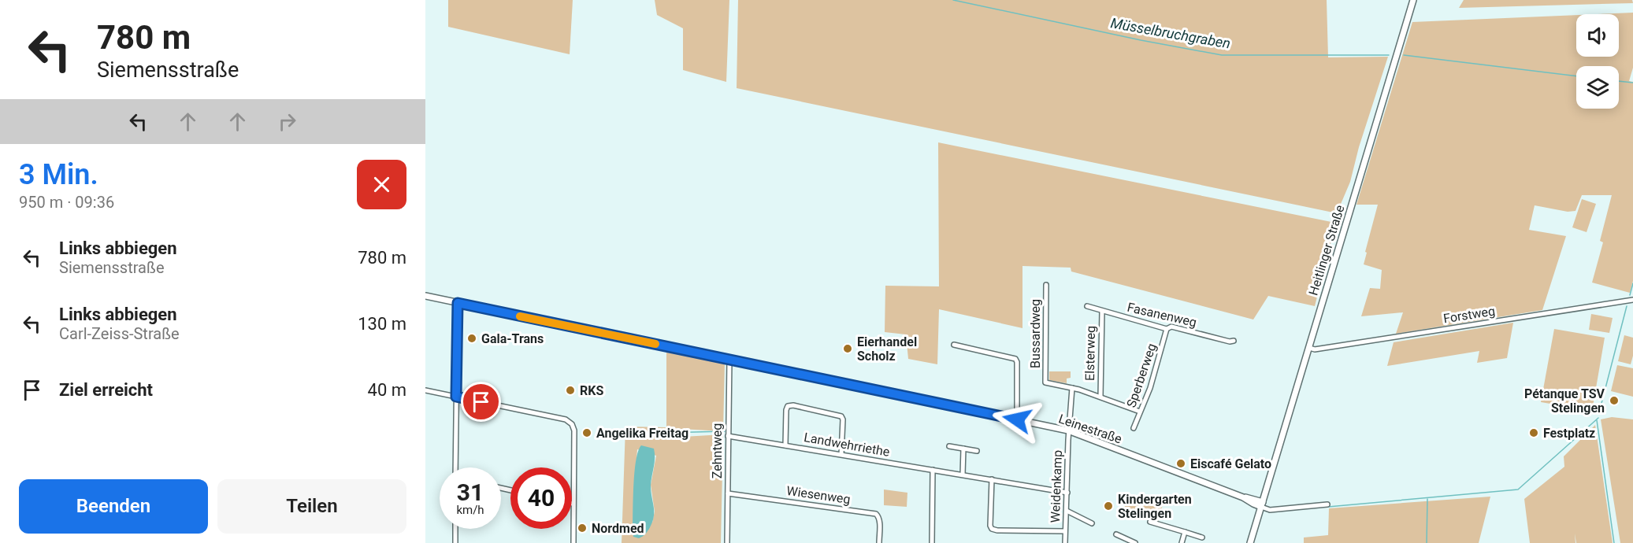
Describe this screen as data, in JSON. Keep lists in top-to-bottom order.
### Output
{
  "streets": {
    "street": [
      "Heitlinger Straße",
      "Fasanenweg",
      "Forstweg",
      "Bussardweg",
      "Elsterweg",
      "Sperberweg",
      "Leinestraße",
      "Landwehrriethe",
      "Zehntweg",
      "Weidenkamp",
      "Wiesenweg"
    ]
  },
  "crossings": [
    ["Heitlinger Straße", "Forstweg"],
    ["Heitlinger Straße", "Leinestraße"],
    ["Fasanenweg", "Elsterweg"],
    ["Fasanenweg", "Sperberweg"],
    ["Bussardweg", "Weidenkamp"],
    ["Leinestraße", "Zehntweg"],
    ["Leinestraße", "Weidenkamp"],
    ["Landwehrriethe", "Zehntweg"],
    ["Landwehrriethe", "Weidenkamp"],
    ["Zehntweg", "Wiesenweg"]
  ],
  "water": ["Müsselbruchgraben"],
  "places": [
    "Gala-Trans",
    "Eierhandel Scholz",
    "RKS",
    "Pétanque TSV Stelingen",
    "Angelika Freitag",
    "Festplatz",
    "Eiscafé Gelato",
    "Kindergarten Stelingen",
    "Nordmed"
  ],
  "page": {
    "turn": ["780 m", "Siemensstraße"],
    "heading": ["3 Min.", "950 m · 09:36"],
    "list": [
      {
        "name": "Links abbiegen",
        "note": "Siemensstraße",
        "value": "780 m"
      },
      {
        "name": "Links abbiegen",
        "note": "Carl-Zeiss-Straße",
        "value": "130 m"
      },
      {
        "name": "Ziel erreicht",
        "value": "40 m"
      }
    ],
    "speed": "31 km/h",
    "limit": "40",
    "buttons": ["Beenden", "Teilen"]
  }
}
